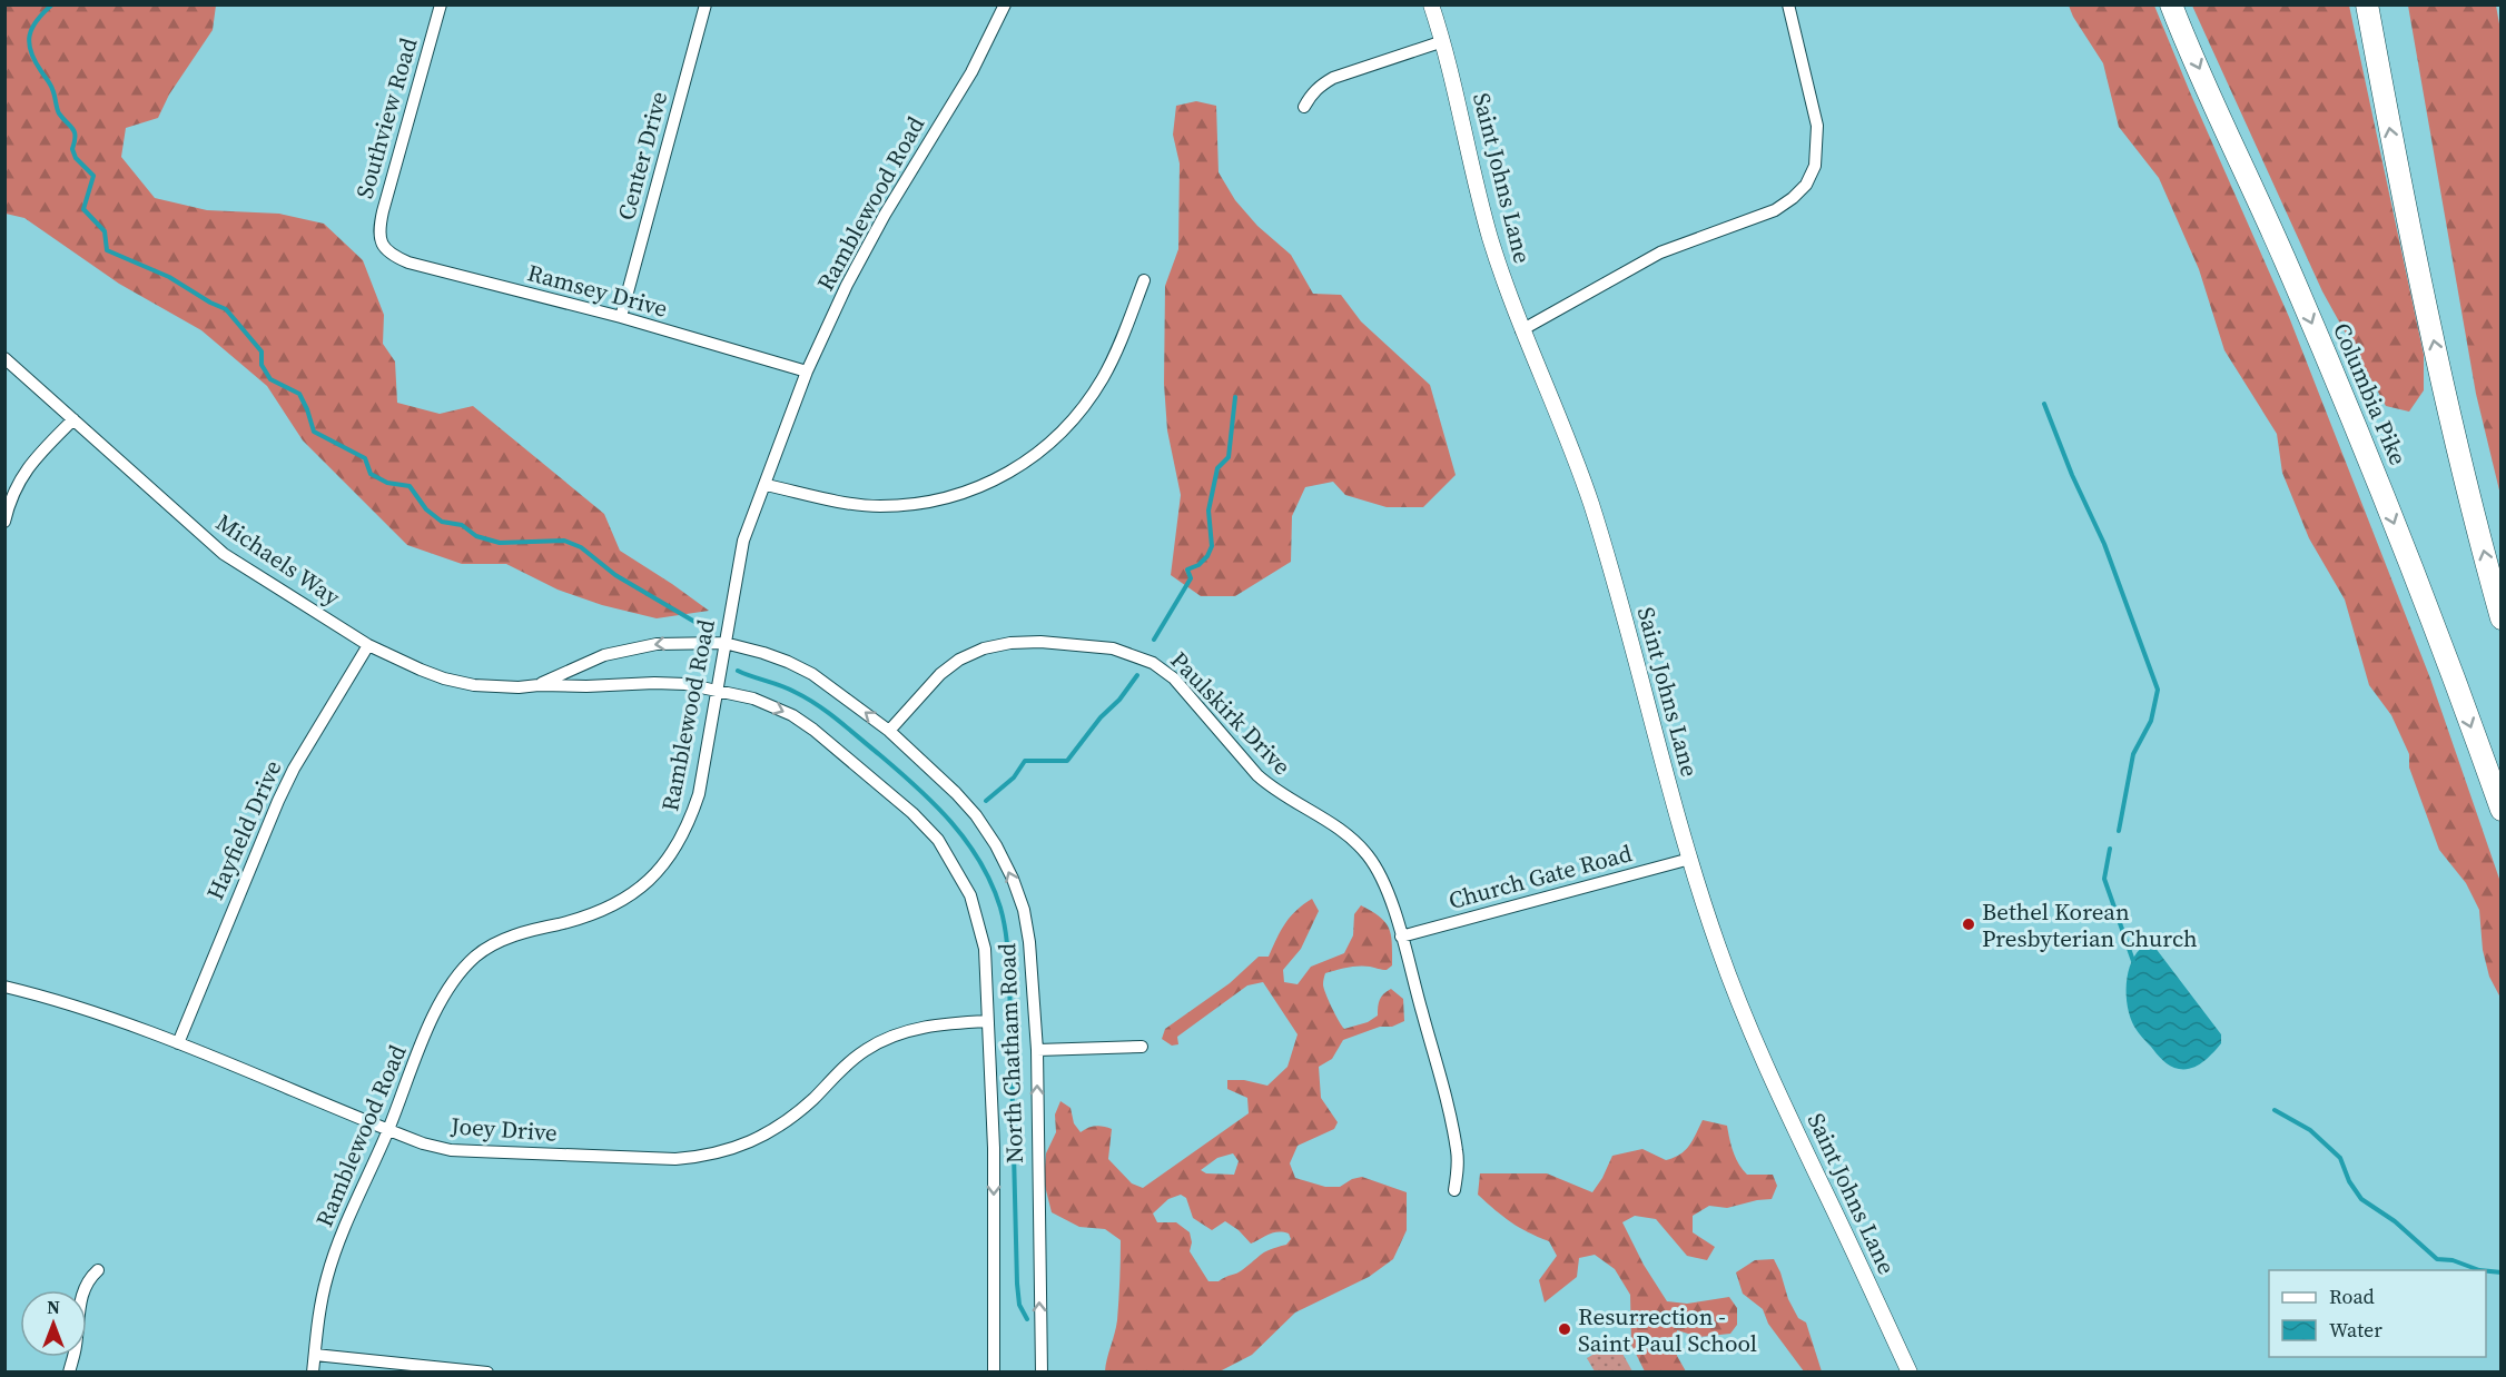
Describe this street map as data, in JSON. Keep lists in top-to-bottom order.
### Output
{
  "streets": {
    "highway": ["Columbia Pike"],
    "street": [
      "Southview Road",
      "Center Drive",
      "Saint Johns Lane",
      "Ramblewood Road",
      "Ramsey Drive",
      "Michaels Way",
      "Paulskirk Drive",
      "Hayfield Drive",
      "Church Gate Road",
      "North Chatham Road",
      "Joey Drive"
    ]
  },
  "crossings": [
    ["Southview Road", "Ramsey Drive"],
    ["Center Drive", "Ramsey Drive"],
    ["Saint Johns Lane", "Church Gate Road"],
    ["Ramblewood Road", "Ramsey Drive"],
    ["Ramblewood Road", "Michaels Way"],
    ["Ramblewood Road", "North Chatham Road"],
    ["Ramblewood Road", "Joey Drive"],
    ["Michaels Way", "Hayfield Drive"],
    ["Michaels Way", "North Chatham Road"],
    ["Paulskirk Drive", "Church Gate Road"],
    ["Paulskirk Drive", "North Chatham Road"],
    ["Hayfield Drive", "Joey Drive"],
    ["North Chatham Road", "Joey Drive"]
  ],
  "places": ["Bethel Korean Presbyterian Church", "Resurrection - Saint Paul School"],
  "legend": ["Road", "Water"],
  "north": "top"
}
